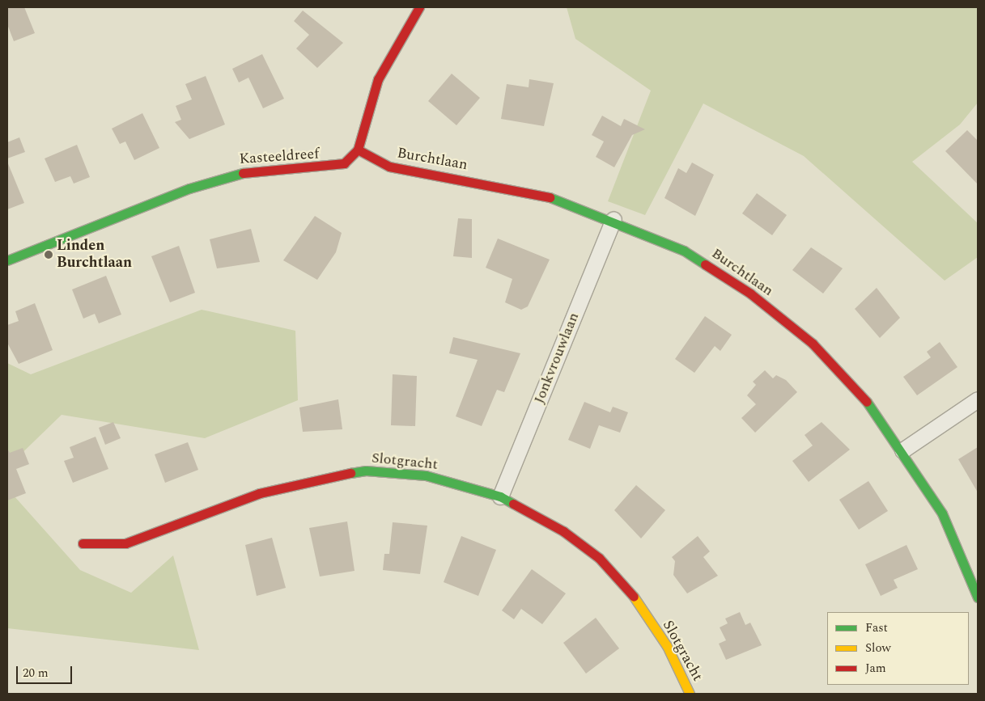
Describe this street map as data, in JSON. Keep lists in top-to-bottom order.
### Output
{
  "streets": {
    "street": [
      "Kasteeldreef",
      "Burchtlaan",
      "Jonkvrouwlaan",
      "Slotgracht"
    ]
  },
  "crossings": [
    ["Kasteeldreef", "Burchtlaan"],
    ["Burchtlaan", "Jonkvrouwlaan"],
    ["Jonkvrouwlaan", "Slotgracht"]
  ],
  "places": ["Linden Burchtlaan"],
  "legend": ["Fast", "Slow", "Jam"],
  "scale_bar": "20 m"
}
